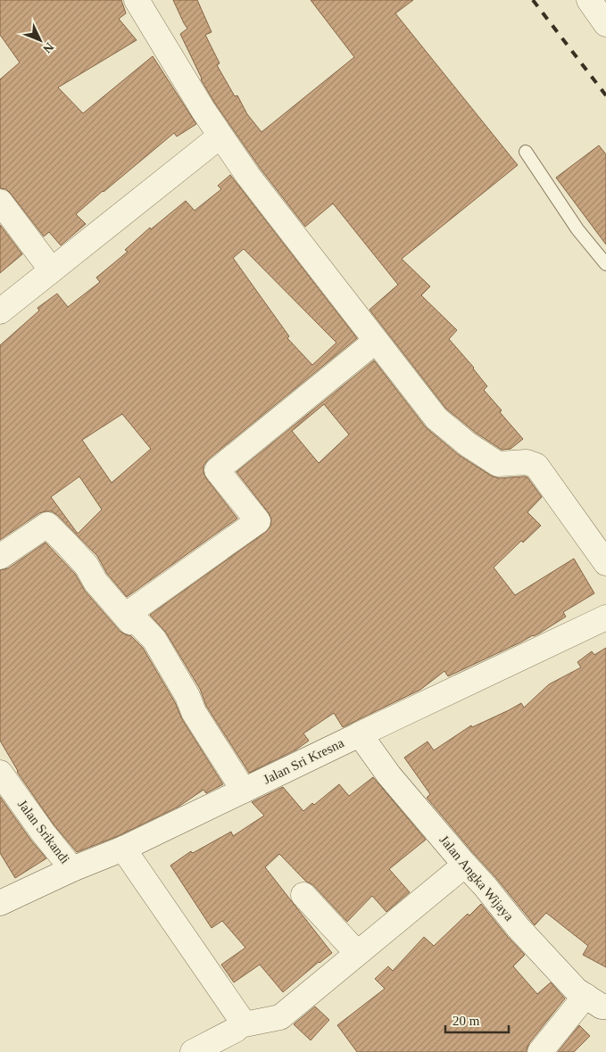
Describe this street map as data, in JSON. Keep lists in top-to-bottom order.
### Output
{
  "streets": {
    "street": ["Jalan Sri Kresna", "Jalan Srikandi", "Jalan Angka Wijaya"]
  },
  "crossings": [
    ["Jalan Sri Kresna", "Jalan Srikandi"],
    ["Jalan Sri Kresna", "Jalan Angka Wijaya"]
  ],
  "scale_bar": "20 m",
  "north": "bottom right"
}
